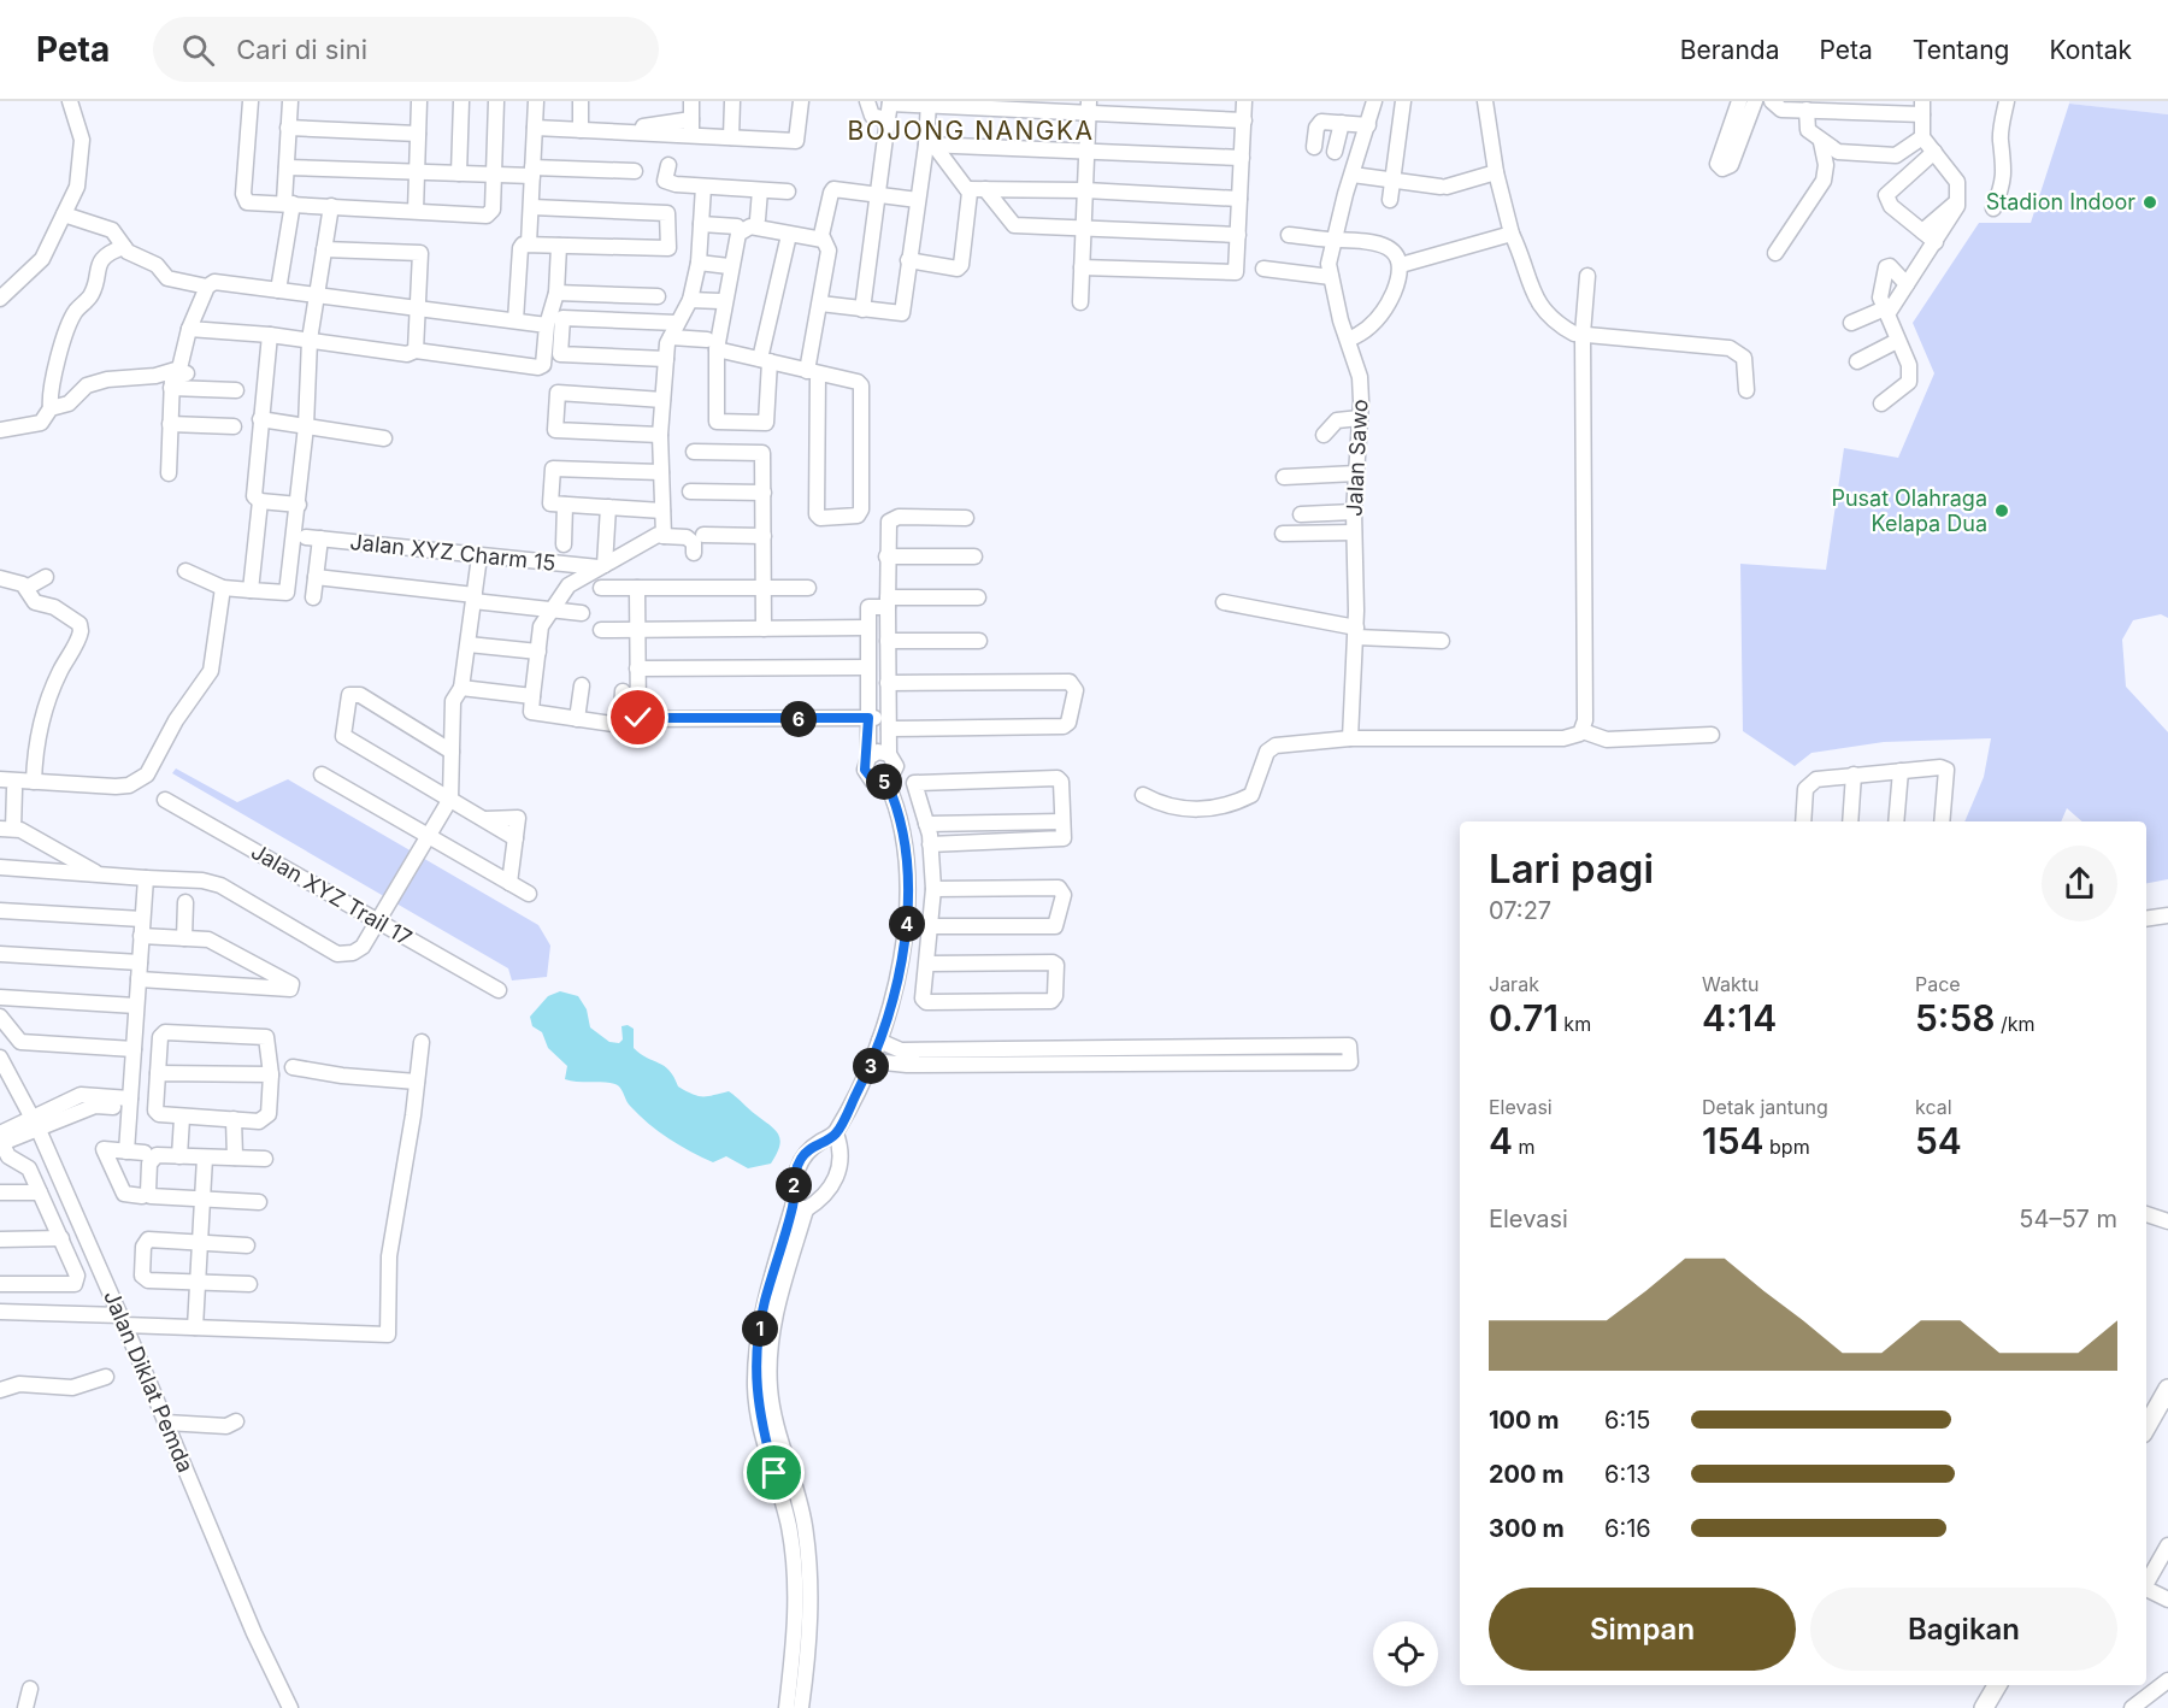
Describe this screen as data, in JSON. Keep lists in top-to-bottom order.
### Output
{
  "streets": {
    "street": [
      "Jalan Sawo",
      "Jalan XYZ Charm 15",
      "Jalan XYZ Trail 17",
      "Jalan Diklat Pemda"
    ]
  },
  "districts": ["BOJONG NANGKA"],
  "places": ["Stadion Indoor", "Pusat Olahraga Kelapa Dua"],
  "page": {
    "header": "Peta",
    "search": "Cari di sini",
    "nav": [
      "Beranda",
      "Peta",
      "Tentang",
      "Kontak"
    ],
    "pins": [
      "6",
      "5",
      "4",
      "3",
      "2",
      "1"
    ],
    "heading": ["Lari pagi", "07:27"],
    "stats": [
      ["Jarak", "0.71 km"],
      ["Waktu", "4:14"],
      ["Pace", "5:58 /km"],
      ["Elevasi", "4 m"],
      ["Detak jantung", "154 bpm"],
      ["kcal", "54"]
    ],
    "chart": ["Elevasi", "54–57 m"],
    "list": [
      {
        "name": "100 m",
        "note": "6:15"
      },
      {
        "name": "200 m",
        "note": "6:13"
      },
      {
        "name": "300 m",
        "note": "6:16"
      }
    ],
    "buttons": ["Simpan", "Bagikan"]
  }
}
